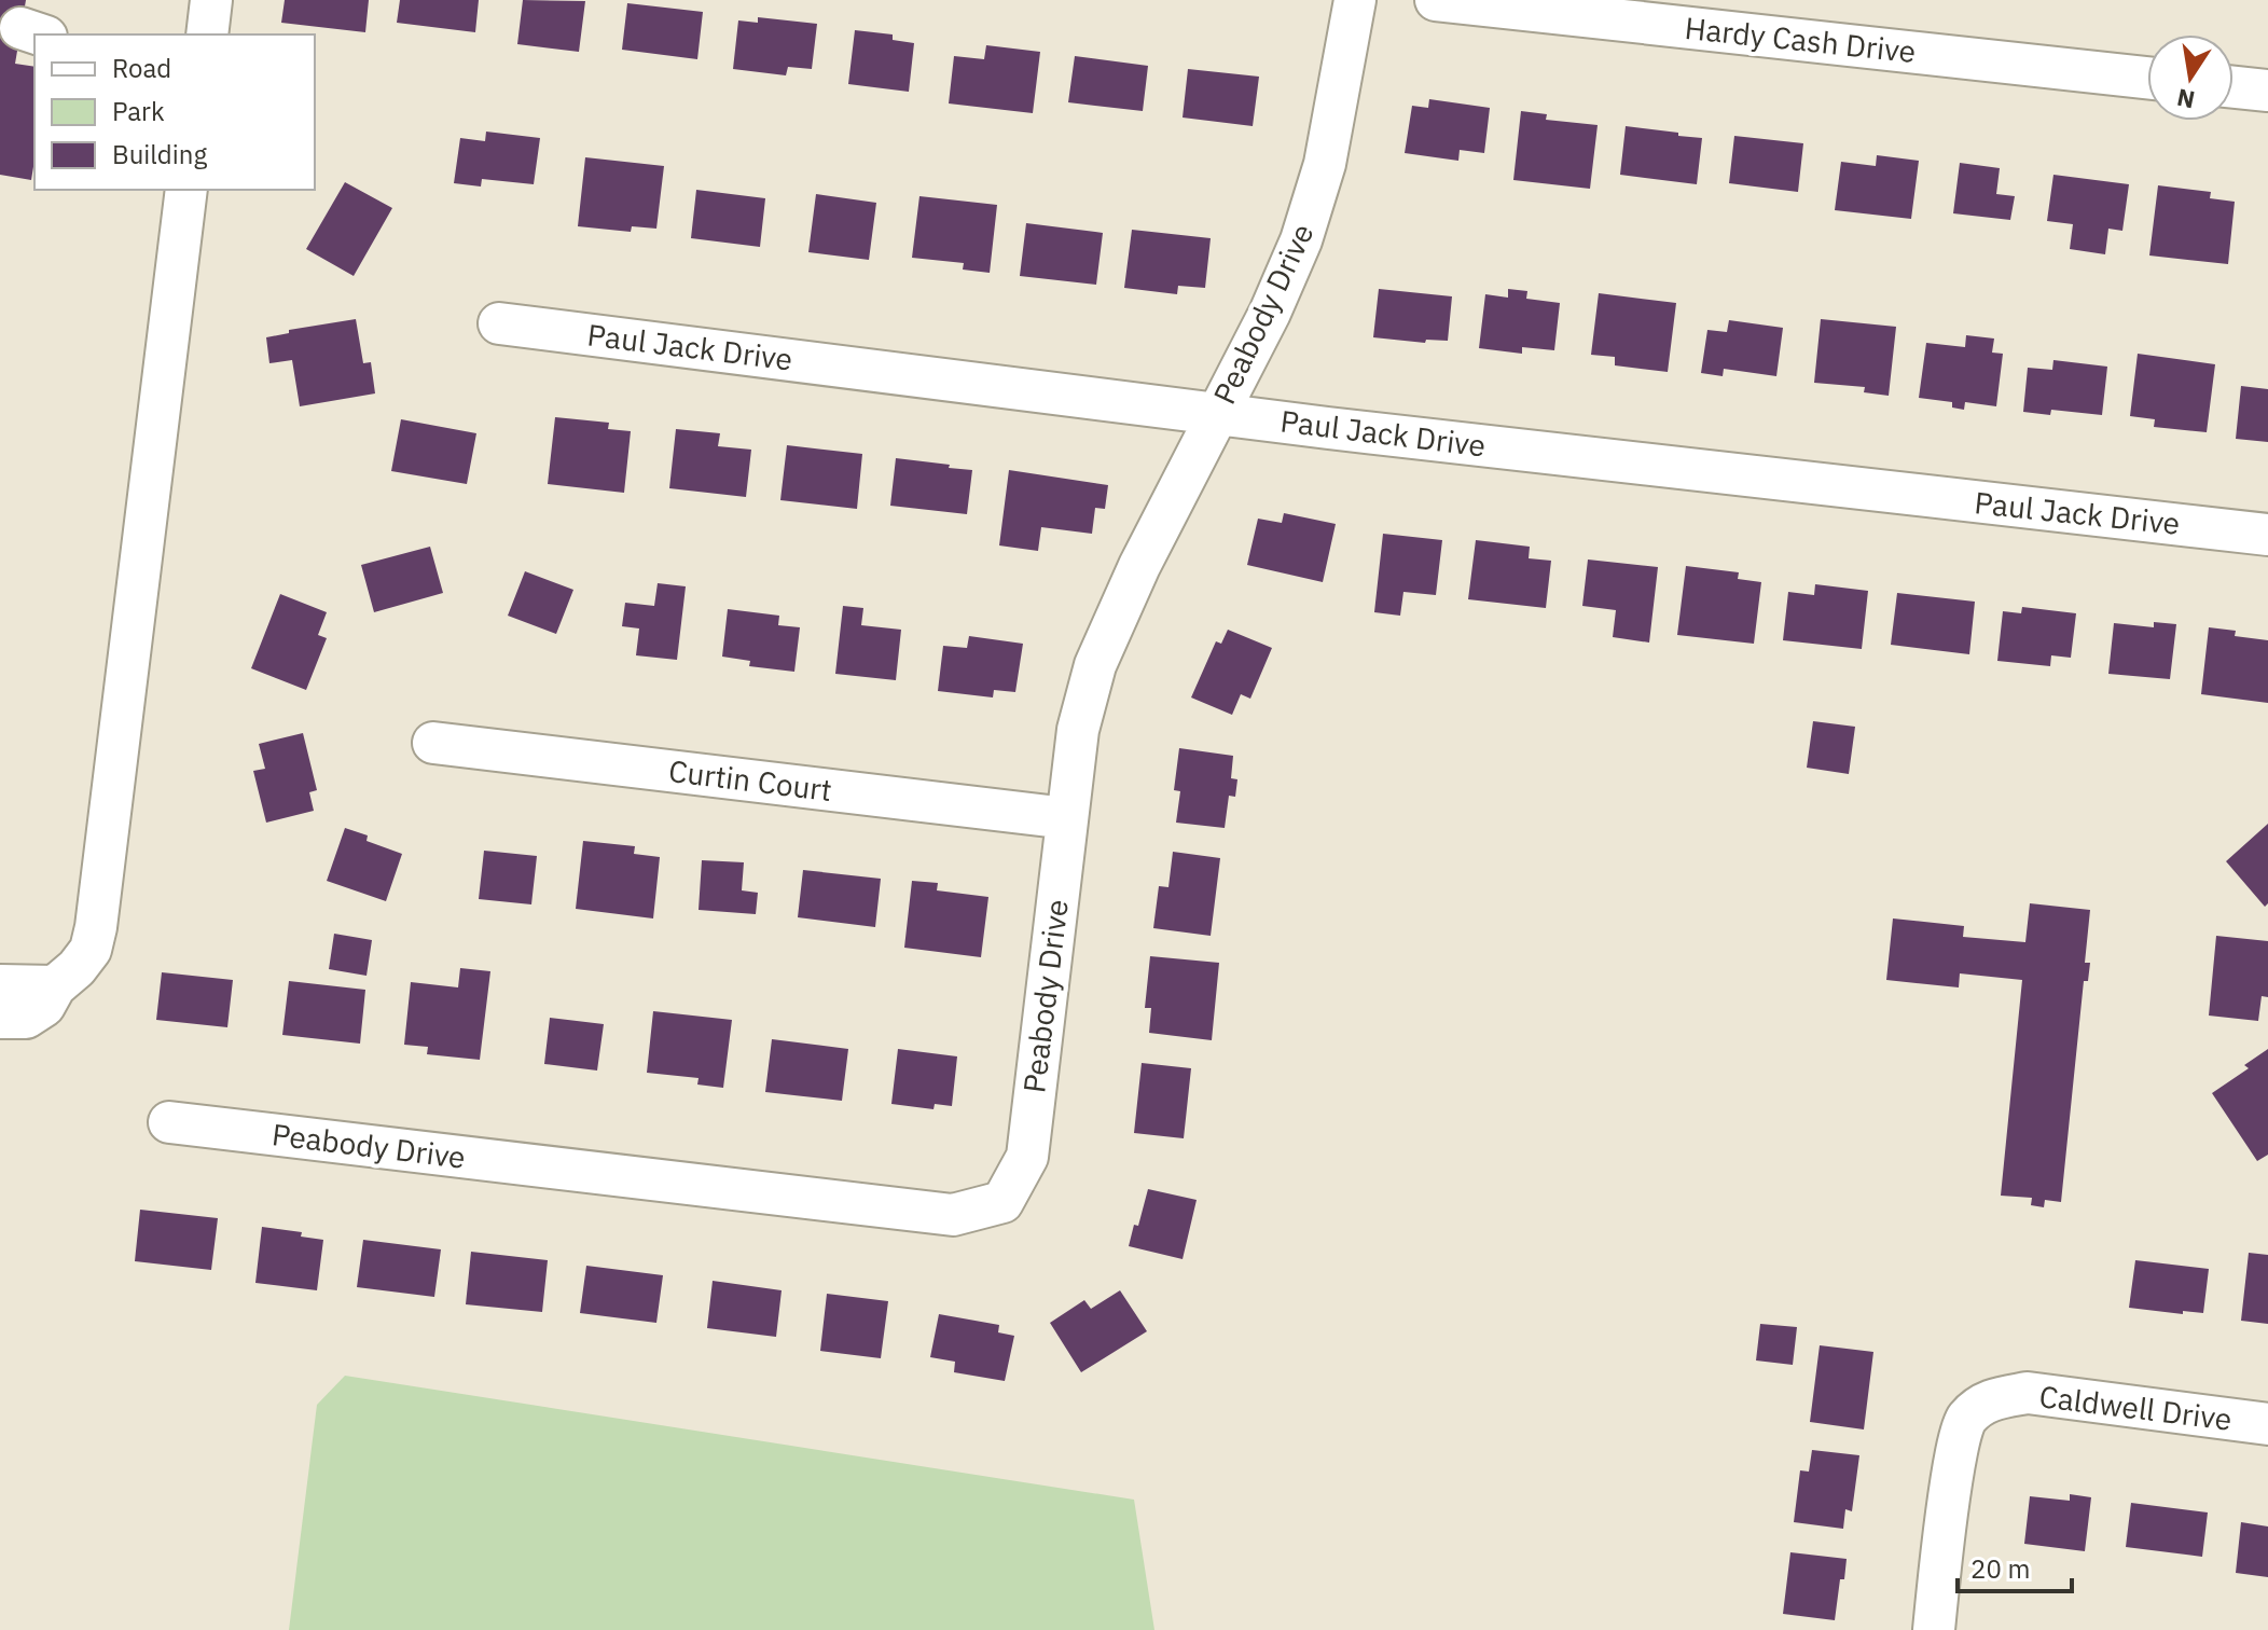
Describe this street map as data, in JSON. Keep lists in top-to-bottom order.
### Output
{
  "streets": {
    "street": [
      "Hardy Cash Drive",
      "Peabody Drive",
      "Paul Jack Drive",
      "Curtin Court",
      "Caldwell Drive"
    ]
  },
  "crossings": [
    ["Peabody Drive", "Paul Jack Drive"],
    ["Peabody Drive", "Curtin Court"]
  ],
  "legend": ["Road", "Park", "Building"],
  "scale_bar": "20 m",
  "north": "bottom"
}
